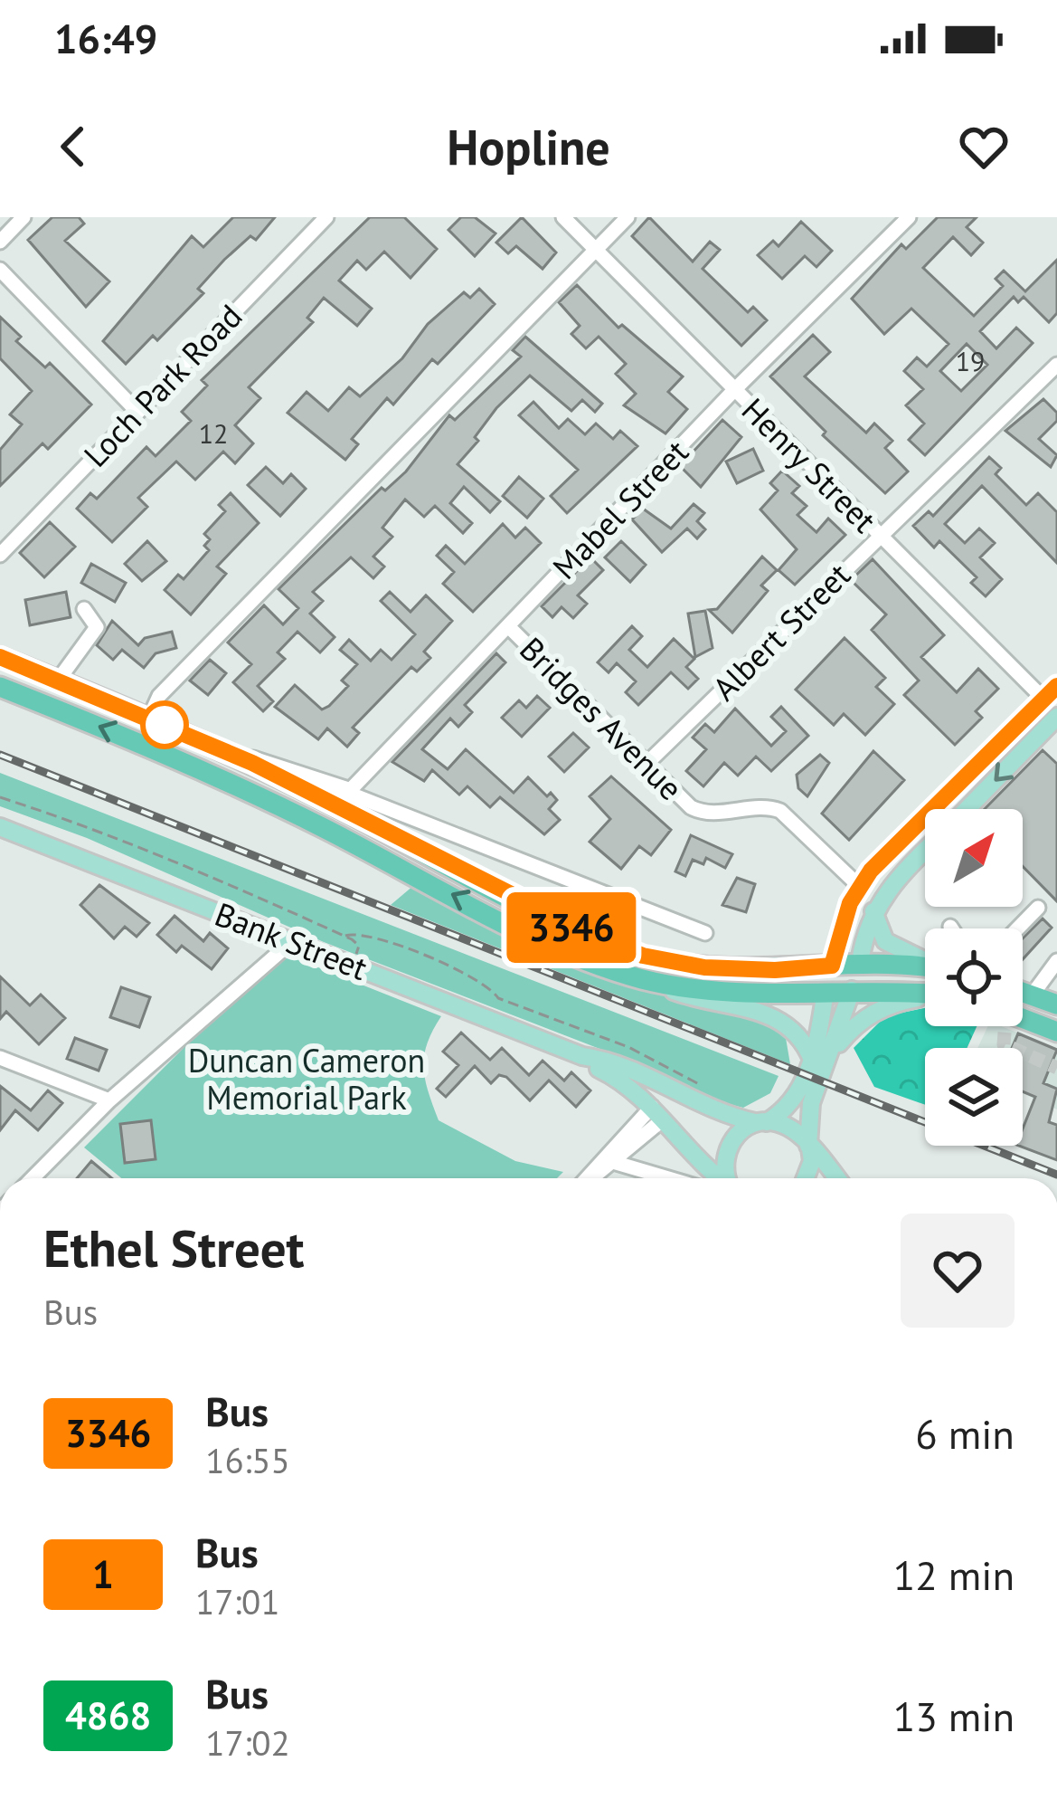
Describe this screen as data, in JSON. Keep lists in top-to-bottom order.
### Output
{
  "streets": {
    "main road": ["Henry Street", "Bank Street"],
    "street": [
      "Loch Park Road",
      "Mabel Street",
      "Albert Street",
      "Bridges Avenue"
    ]
  },
  "crossings": [
    ["Henry Street", "Mabel Street"],
    ["Henry Street", "Albert Street"],
    ["Mabel Street", "Bridges Avenue"],
    ["Albert Street", "Bridges Avenue"]
  ],
  "parks": ["Duncan Cameron Memorial Park"],
  "lines": ["bus line 3346"],
  "house_numbers": ["19", "12"],
  "north": "top right",
  "page": {
    "status": "16:49",
    "header": "Hopline",
    "on_map": "3346",
    "heading": ["Ethel Street", "Bus"],
    "list": [
      {
        "mark": "3346",
        "name": "Bus",
        "note": "16:55",
        "value": "6 min"
      },
      {
        "mark": "1",
        "name": "Bus",
        "note": "17:01",
        "value": "12 min"
      },
      {
        "mark": "4868",
        "name": "Bus",
        "note": "17:02",
        "value": "13 min"
      }
    ]
  }
}
